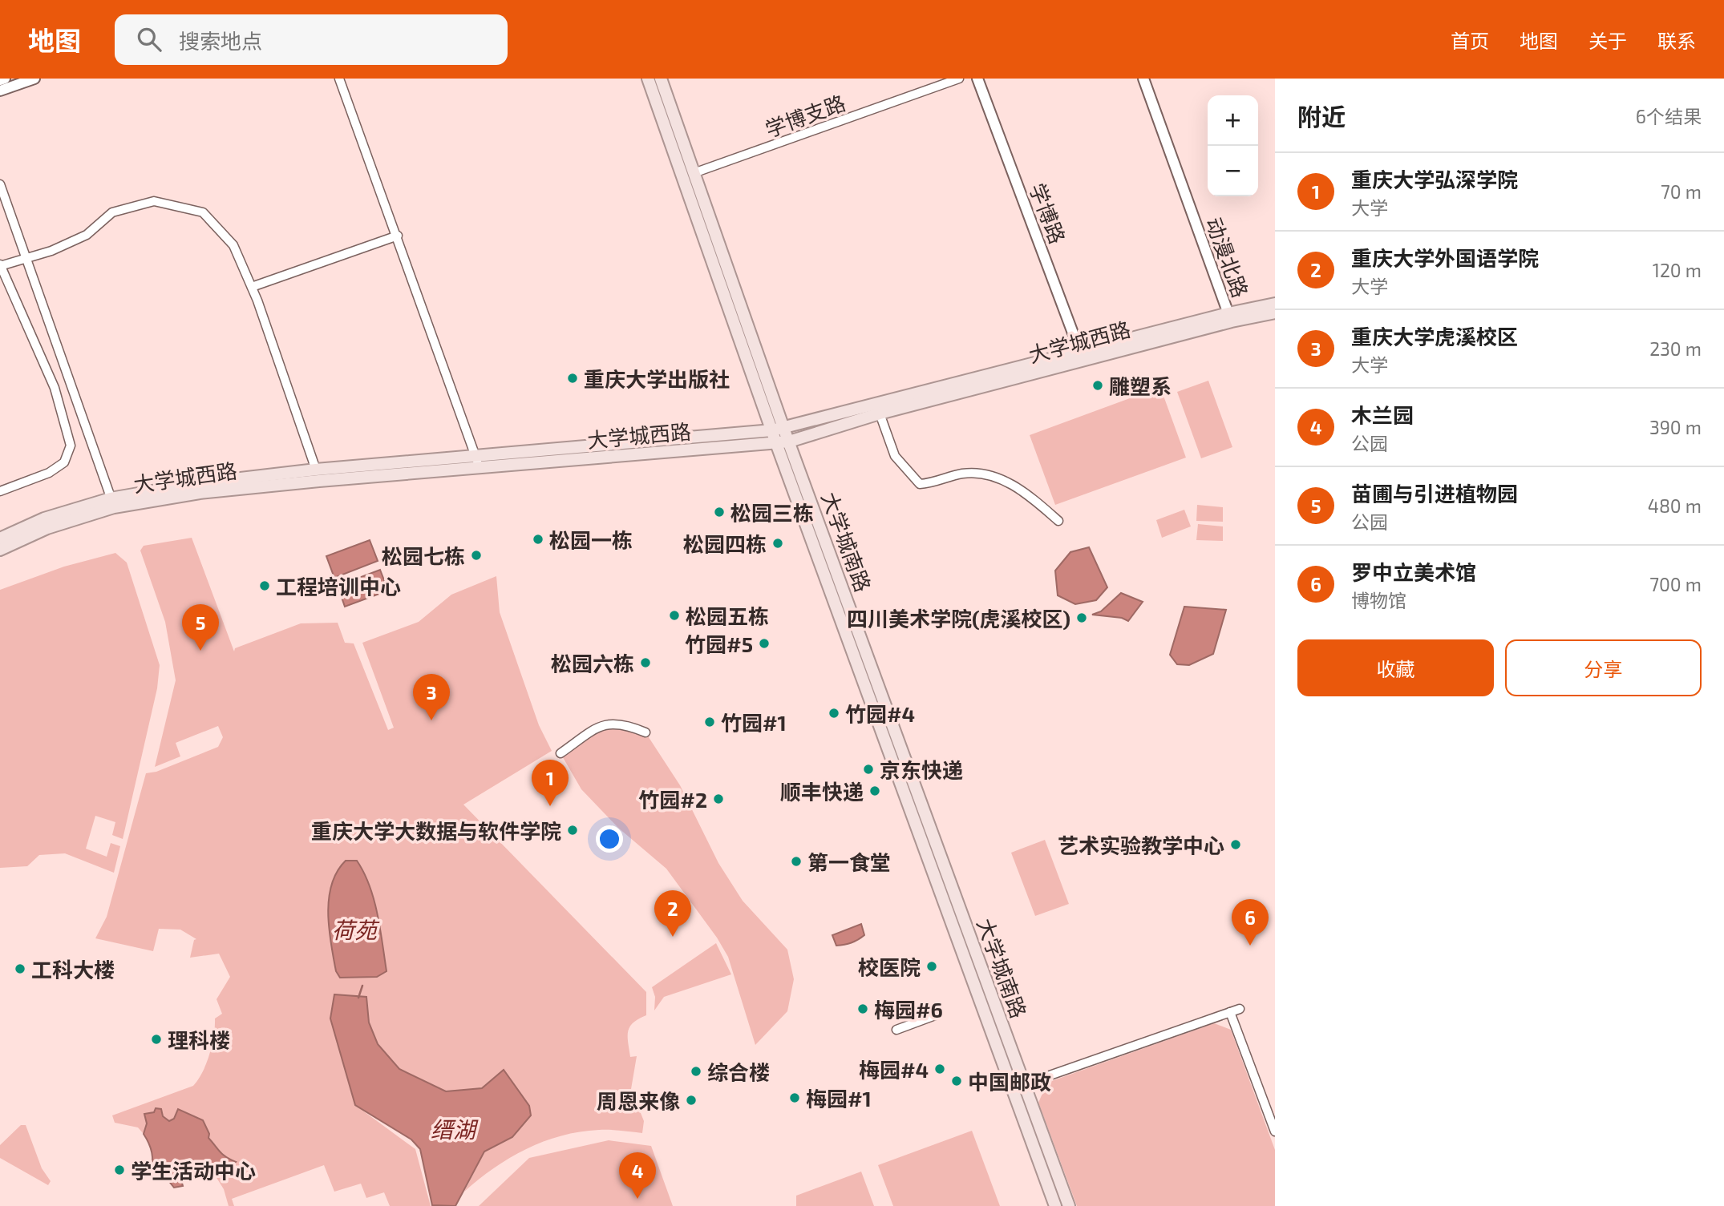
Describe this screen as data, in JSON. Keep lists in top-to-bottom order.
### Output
{
  "streets": {
    "main road": ["大学城西路", "大学城南路"],
    "street": ["学博支路", "学博路", "动漫北路"]
  },
  "crossings": [
    ["学博支路", "大学城南路"],
    ["学博路", "大学城西路"],
    ["动漫北路", "大学城西路"],
    ["大学城西路", "大学城南路"]
  ],
  "water": ["荷苑", "缙湖"],
  "places": [
    "重庆大学出版社",
    "雕塑系",
    "松园三栋",
    "松园一栋",
    "松园四栋",
    "松园七栋",
    "工程培训中心",
    "松园五栋",
    "四川美术学院(虎溪校区)",
    "竹园#5",
    "松园六栋",
    "竹园#4",
    "竹园#1",
    "京东快递",
    "顺丰快递",
    "竹园#2",
    "重庆大学大数据与软件学院",
    "艺术实验教学中心",
    "第一食堂",
    "校医院",
    "工科大楼",
    "梅园#6",
    "理科楼",
    "梅园#4",
    "综合楼",
    "中国邮政",
    "梅园#1",
    "周恩来像",
    "学生活动中心"
  ],
  "page": {
    "header": "地图",
    "search": "搜索地点",
    "nav": [
      "首页",
      "地图",
      "关于",
      "联系"
    ],
    "heading": ["附近", "6个结果"],
    "map_buttons": ["+", "−"],
    "list": [
      {
        "mark": "1",
        "name": "重庆大学弘深学院",
        "note": "大学",
        "value": "70 m"
      },
      {
        "mark": "2",
        "name": "重庆大学外国语学院",
        "note": "大学",
        "value": "120 m"
      },
      {
        "mark": "3",
        "name": "重庆大学虎溪校区",
        "note": "大学",
        "value": "230 m"
      },
      {
        "mark": "4",
        "name": "木兰园",
        "note": "公园",
        "value": "390 m"
      },
      {
        "mark": "5",
        "name": "苗圃与引进植物园",
        "note": "公园",
        "value": "480 m"
      },
      {
        "mark": "6",
        "name": "罗中立美术馆",
        "note": "博物馆",
        "value": "700 m"
      }
    ],
    "pins": [
      "5",
      "3",
      "1",
      "2",
      "6",
      "4"
    ],
    "buttons": ["收藏", "分享"]
  }
}
